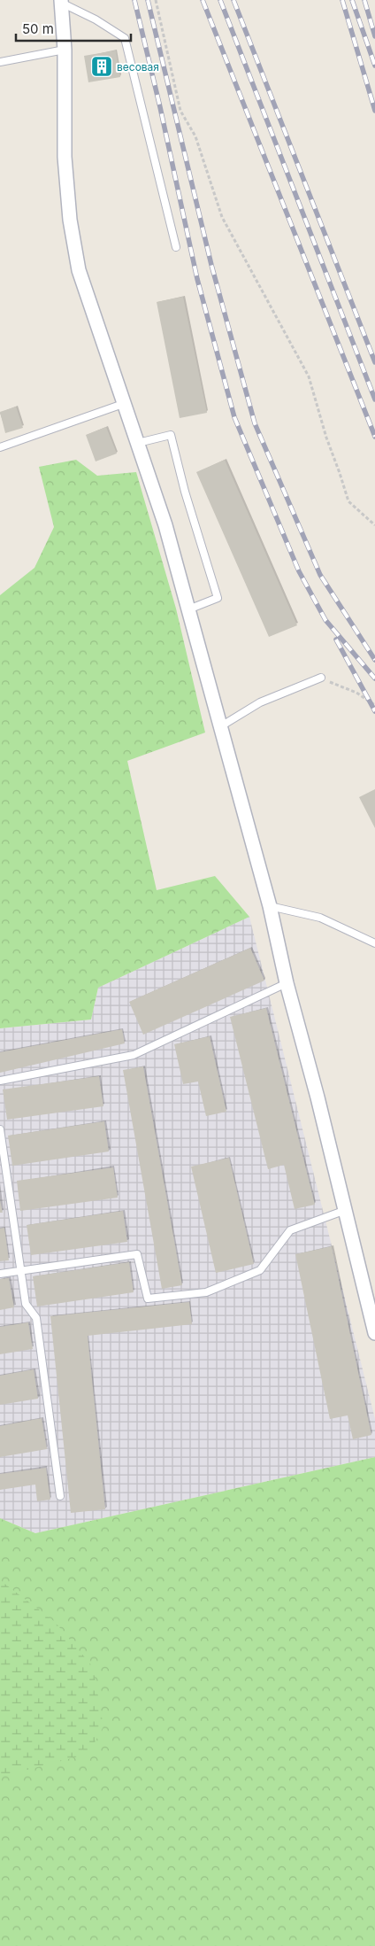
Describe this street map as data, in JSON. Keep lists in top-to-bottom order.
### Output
{
  "places": {
    "building": ["весовая"]
  },
  "scale_bar": "50 m"
}
